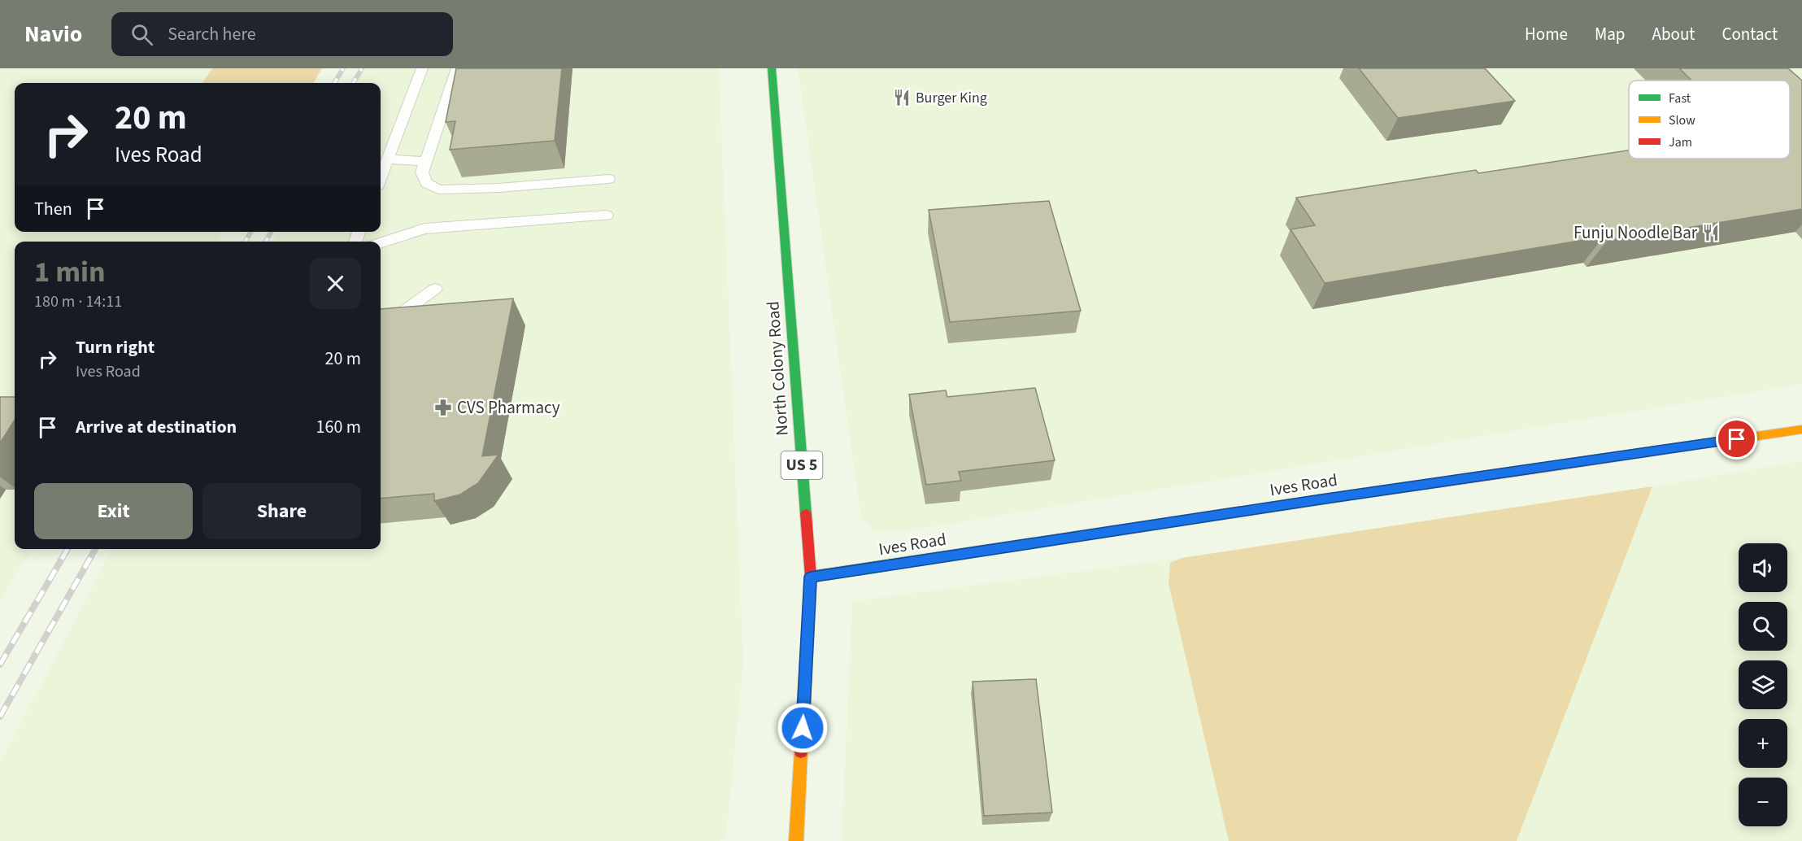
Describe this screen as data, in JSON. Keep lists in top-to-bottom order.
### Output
{
  "streets": {
    "main road": ["North Colony Road", "US 5", "Ives Road"]
  },
  "crossings": [
    ["North Colony Road", "Ives Road"]
  ],
  "places": {
    "restaurant": ["Burger King", "Funju Noodle Bar"],
    "pharmacy": ["CVS Pharmacy"]
  },
  "legend": ["Fast", "Slow", "Jam"],
  "page": {
    "header": "Navio",
    "search": "Search here",
    "nav": [
      "Home",
      "Map",
      "About",
      "Contact"
    ],
    "turn": ["20 m", "Ives Road"],
    "then": "Then",
    "heading": ["1 min", "180 m · 14:11"],
    "list": [
      {
        "name": "Turn right",
        "note": "Ives Road",
        "value": "20 m"
      },
      {
        "name": "Arrive at destination",
        "value": "160 m"
      }
    ],
    "buttons": ["Exit", "Share"],
    "map_buttons": ["+", "−"]
  }
}
